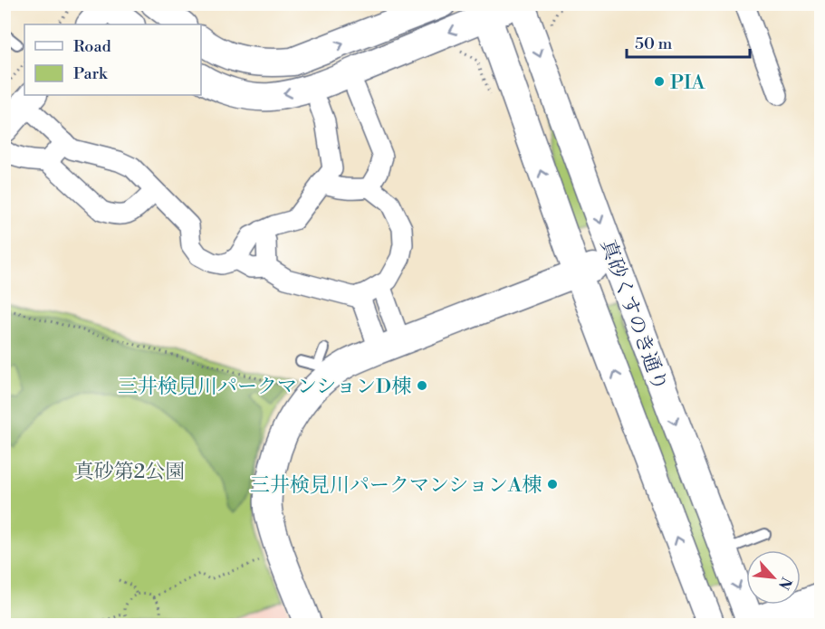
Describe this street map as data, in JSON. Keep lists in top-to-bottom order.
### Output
{
  "streets": {
    "street": ["真砂くすのき通り"]
  },
  "parks": ["真砂第2公園"],
  "places": ["PIA", "三井検見川パークマンションD棟", "三井検見川パークマンションA棟"],
  "legend": ["Road", "Park"],
  "scale_bar": "50 m",
  "north": "bottom right"
}
